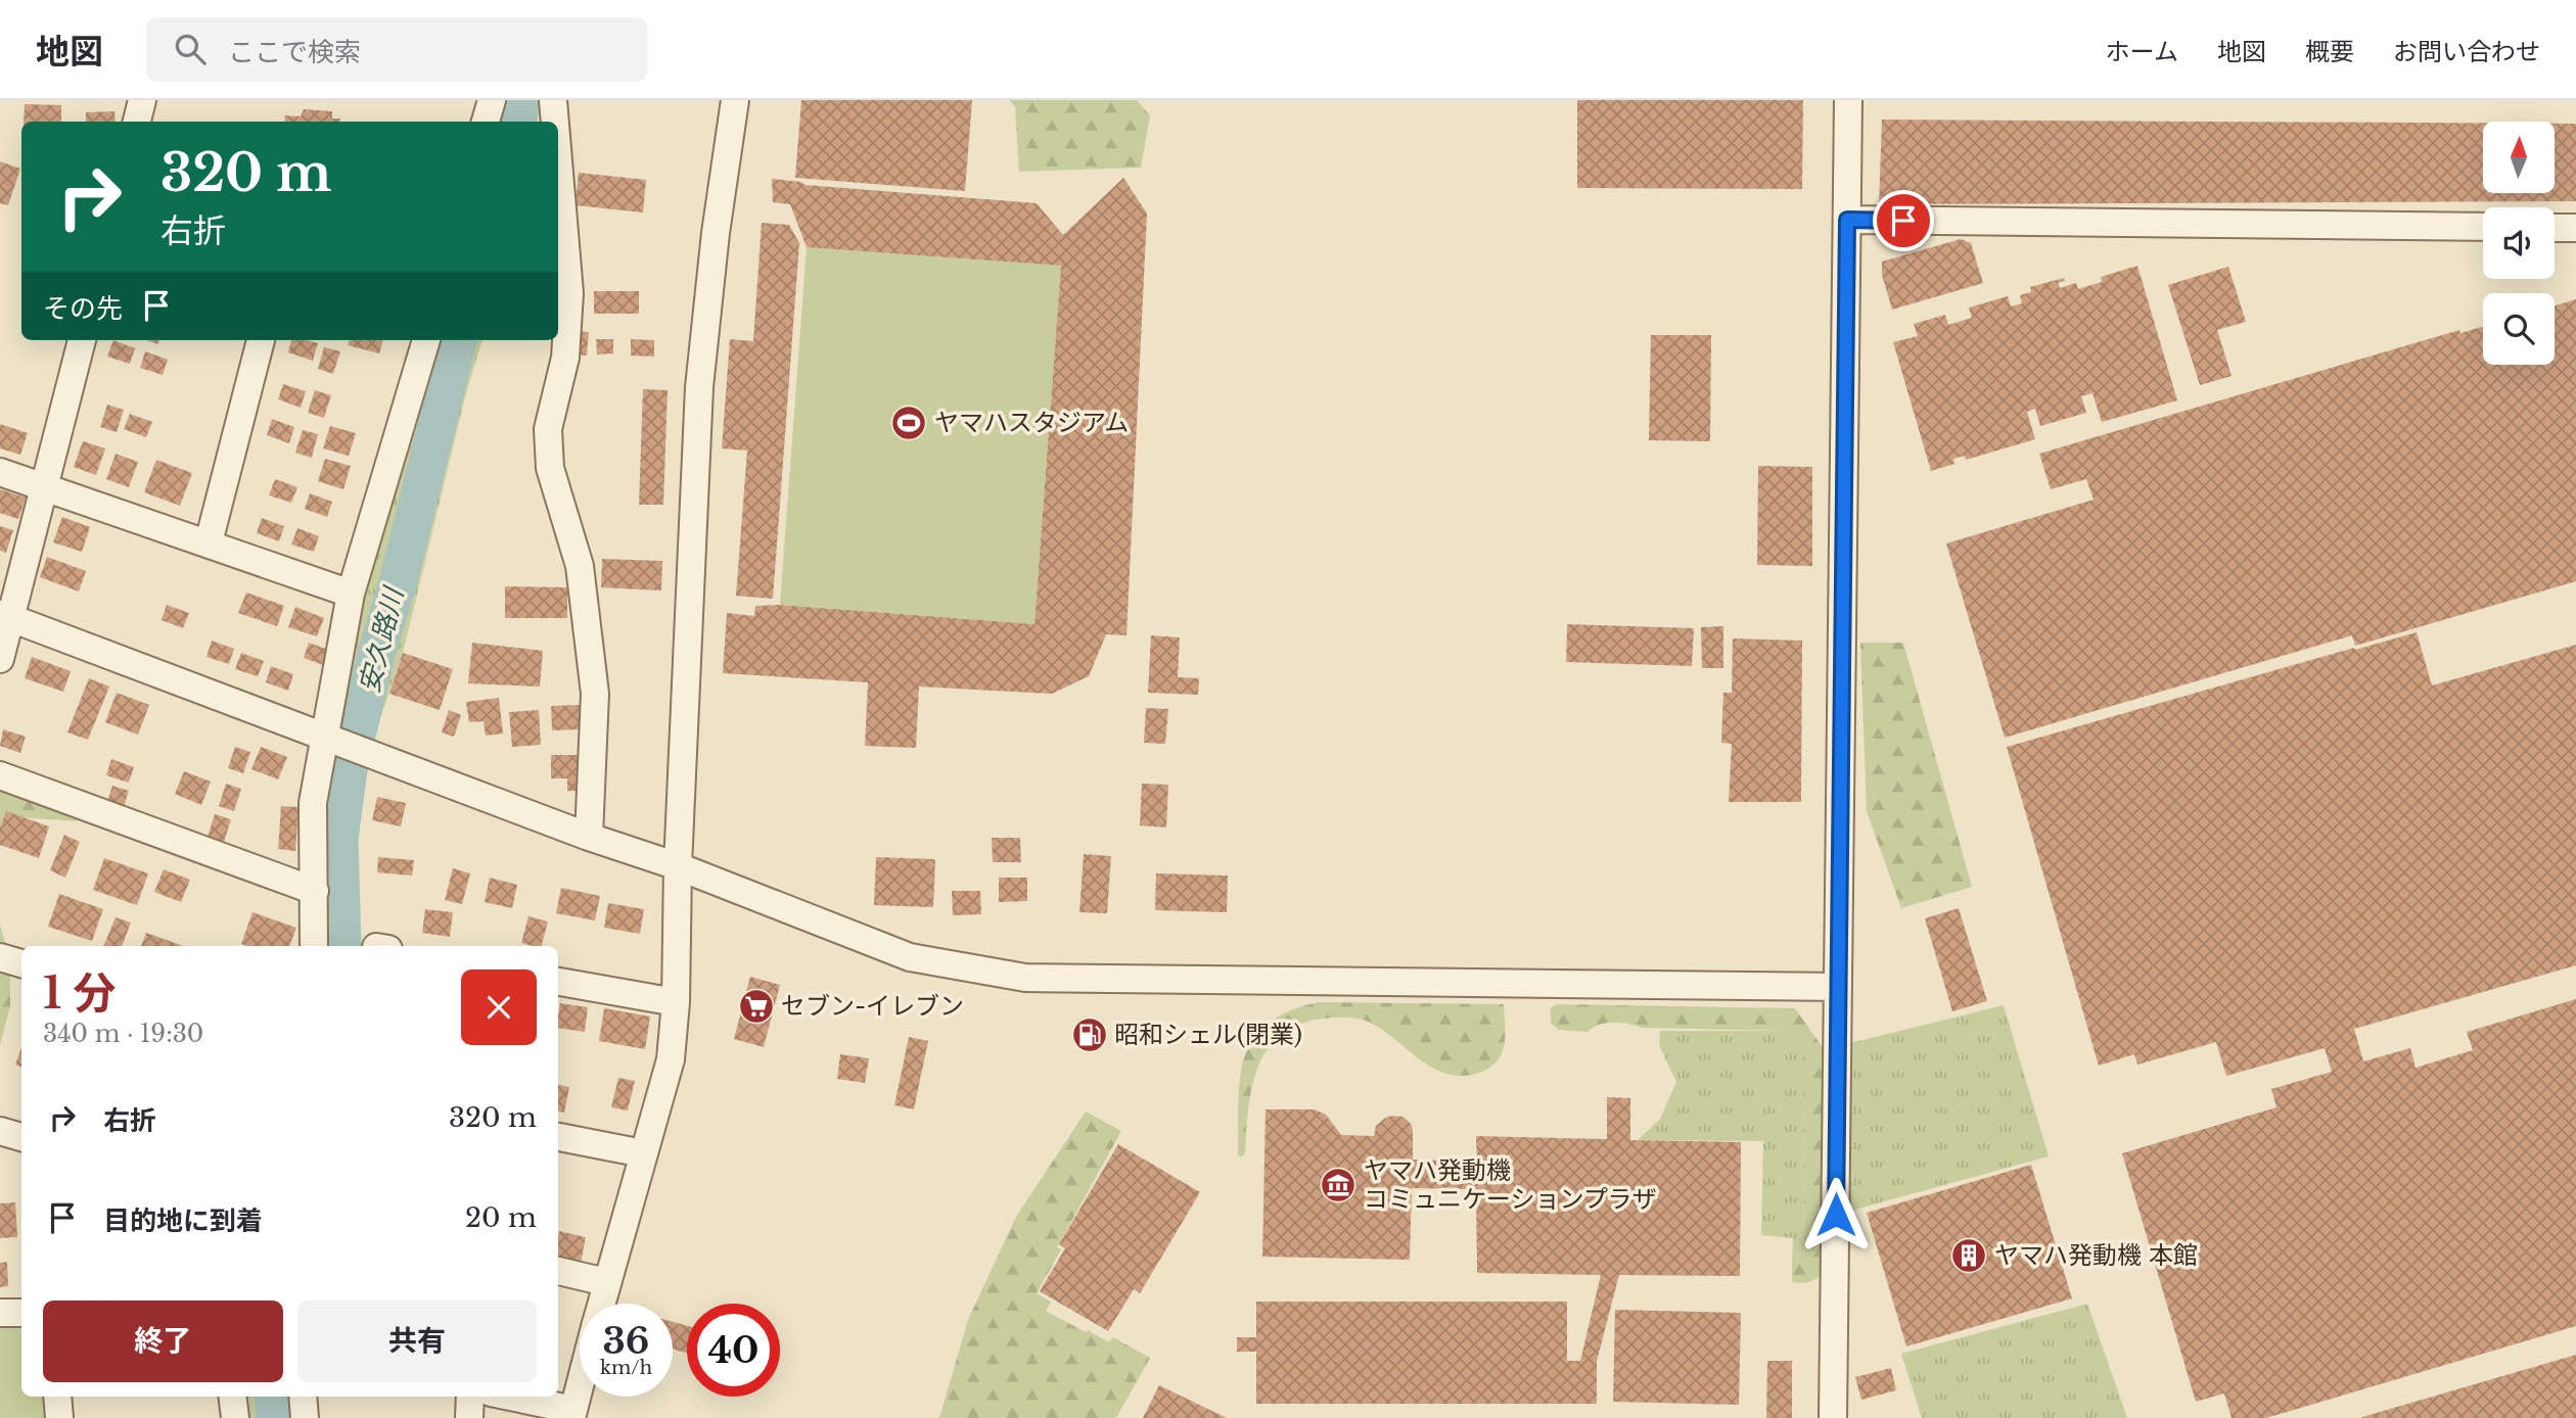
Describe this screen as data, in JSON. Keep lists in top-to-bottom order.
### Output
{
  "water": ["安久路川"],
  "places": {
    "sports": ["ヤマハスタジアム"],
    "supermarket": ["セブン-イレブン"],
    "fuel station": ["昭和シェル(閉業)"],
    "museum": ["ヤマハ発動機 コミュニケーションプラザ"],
    "building": ["ヤマハ発動機 本館"]
  },
  "north": "top",
  "page": {
    "header": "地図",
    "search": "ここで検索",
    "nav": [
      "ホーム",
      "地図",
      "概要",
      "お問い合わせ"
    ],
    "turn": ["320 m", "右折"],
    "then": "その先",
    "heading": ["1 分", "340 m · 19:30"],
    "list": [
      {
        "name": "右折",
        "value": "320 m"
      },
      {
        "name": "目的地に到着",
        "value": "20 m"
      }
    ],
    "buttons": ["終了", "共有"],
    "speed": "36 km/h",
    "limit": "40"
  }
}
